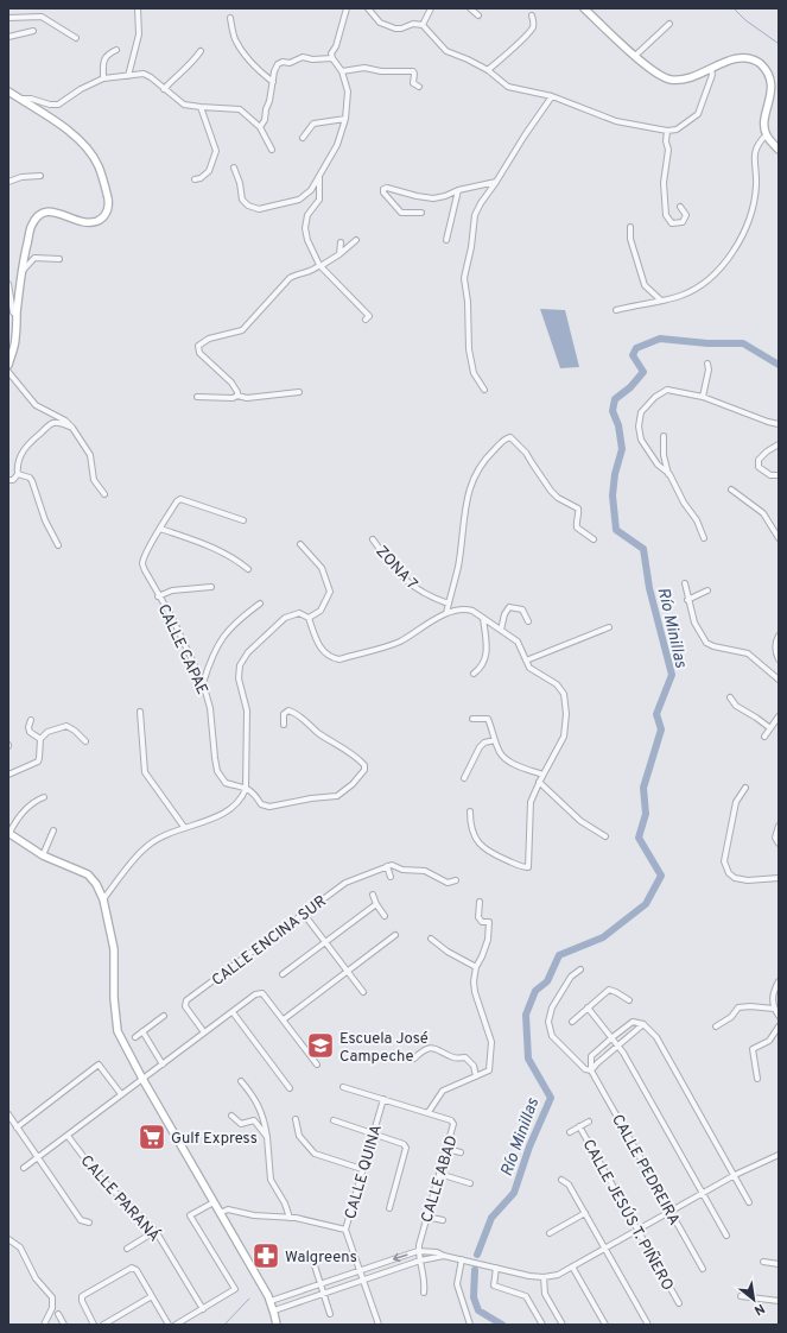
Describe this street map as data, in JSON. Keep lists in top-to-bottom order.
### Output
{
  "streets": {
    "street": [
      "ZONA 7",
      "CALLE CAPAE",
      "CALLE ENCINA SUR",
      "CALLE PEDREIRA",
      "CALLE QUINA",
      "CALLE ABAD",
      "CALLE PARANÁ",
      "CALLE JESÚS T. PIÑERO"
    ]
  },
  "crossings": [
    ["CALLE QUINA", "CALLE ABAD"]
  ],
  "water": ["Río Minillas"],
  "places": {
    "school or university": ["Escuela José Campeche"],
    "supermarket": ["Gulf Express"],
    "pharmacy": ["Walgreens"]
  },
  "north": "bottom right"
}
